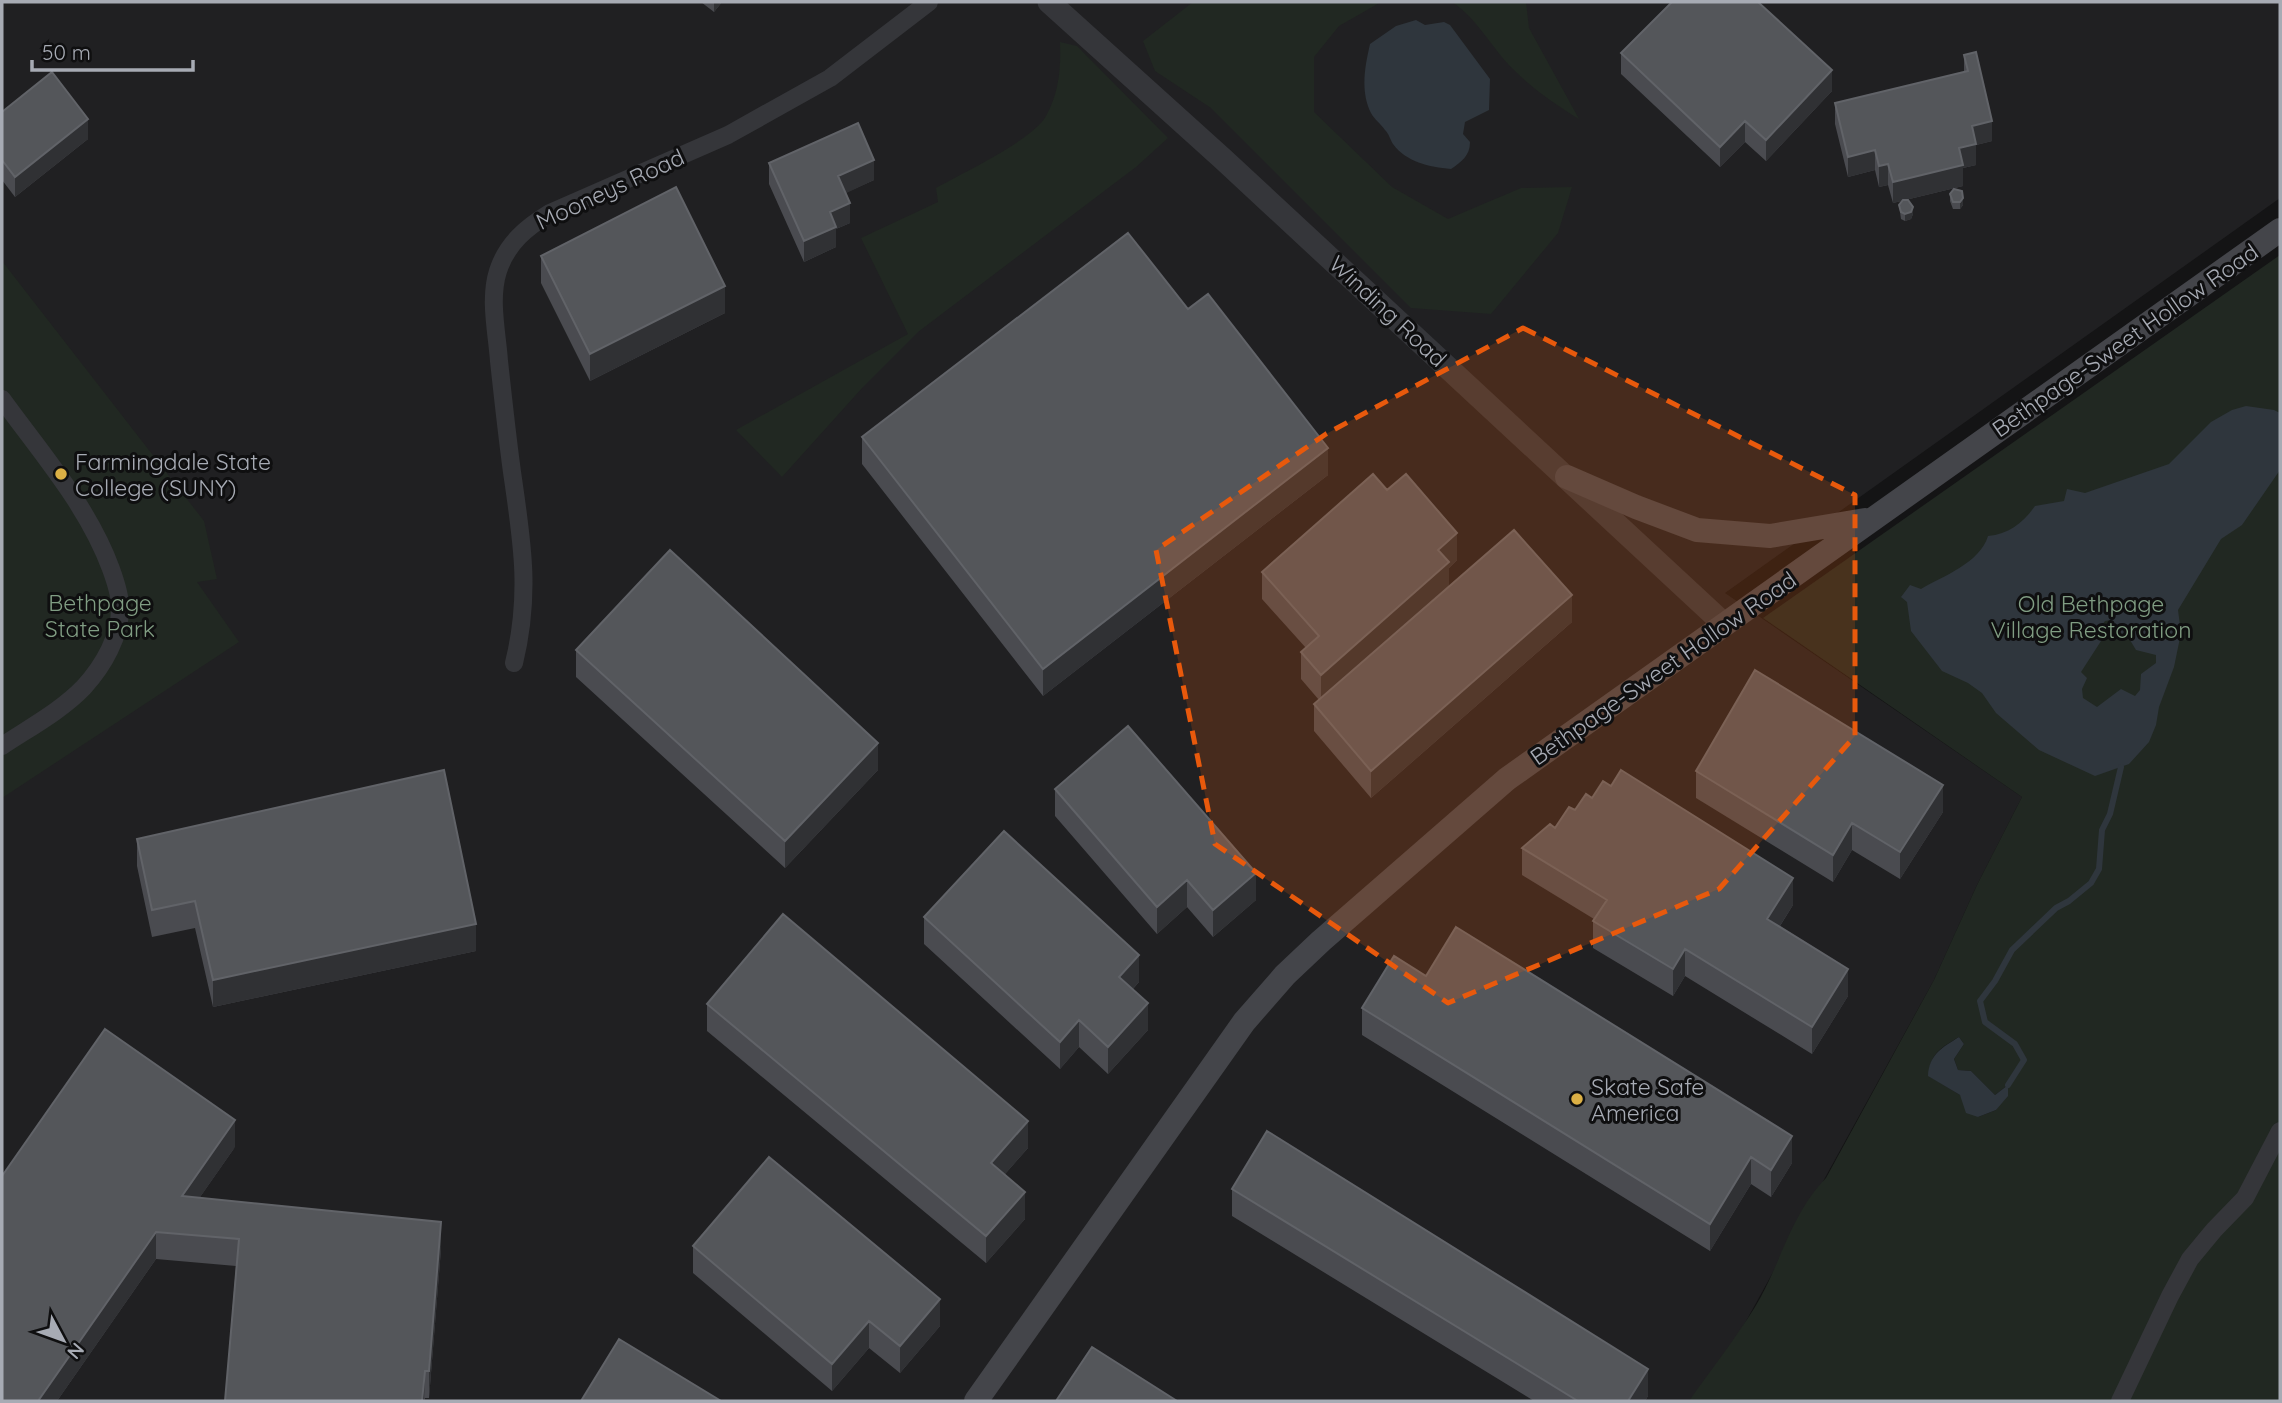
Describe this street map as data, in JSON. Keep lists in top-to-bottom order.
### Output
{
  "streets": {
    "main road": ["Bethpage-Sweet Hollow Road"],
    "street": ["Mooneys Road", "Winding Road"]
  },
  "crossings": [
    ["Winding Road", "Bethpage-Sweet Hollow Road"]
  ],
  "parks": ["Bethpage State Park", "Old Bethpage Village Restoration"],
  "places": ["Farmingdale State College (SUNY)", "Skate Safe America"],
  "scale_bar": "50 m",
  "north": "bottom right"
}
